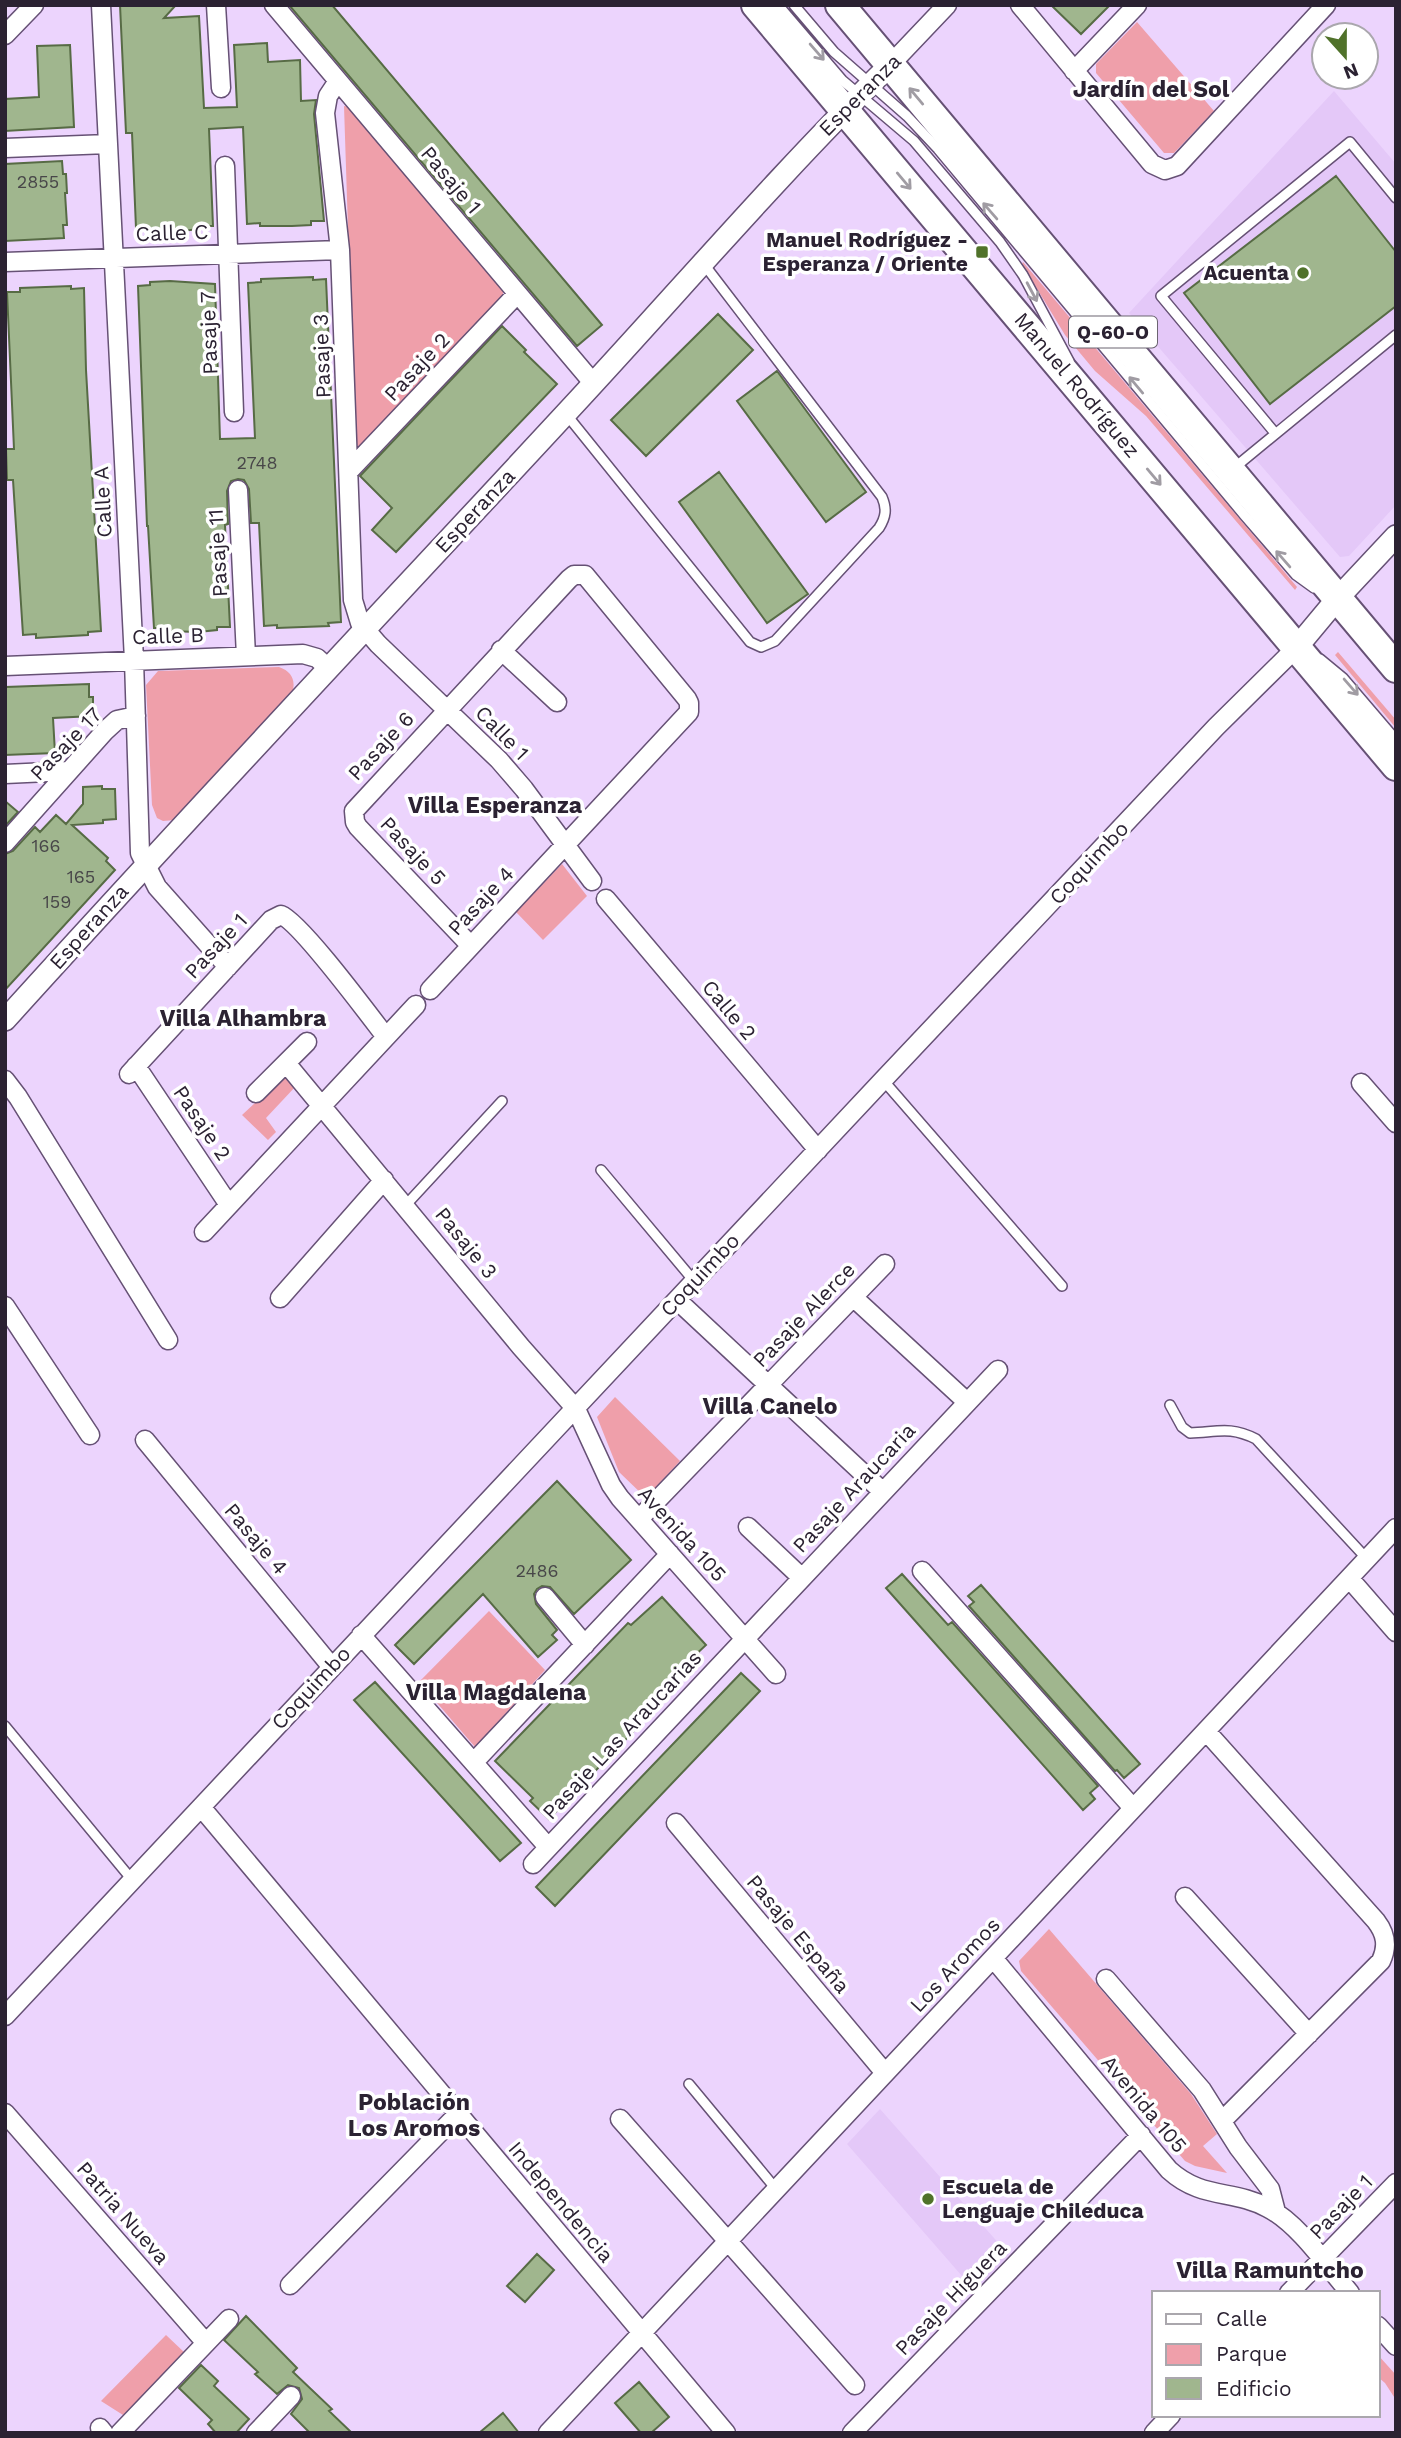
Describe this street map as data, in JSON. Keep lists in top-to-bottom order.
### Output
{
  "streets": {
    "main road": ["Q-60-O", "Manuel Rodríguez"],
    "street": [
      "Esperanza",
      "Pasaje 1",
      "Calle C",
      "Pasaje 7",
      "Pasaje 3",
      "Pasaje 2",
      "Calle A",
      "Pasaje 11",
      "Calle B",
      "Calle 1",
      "Pasaje 17",
      "Pasaje 6",
      "Pasaje 5",
      "Coquimbo",
      "Pasaje 4",
      "Calle 2",
      "Pasaje Alerce",
      "Pasaje Araucaria",
      "Avenida 105",
      "Pasaje Las Araucarias",
      "Pasaje España",
      "Los Aromos",
      "Independencia",
      "Patria Nueva",
      "Pasaje Higuera"
    ]
  },
  "crossings": [
    ["Esperanza", "Pasaje 1"],
    ["Esperanza", "Q-60-O"],
    ["Esperanza", "Pasaje 3"],
    ["Esperanza", "Manuel Rodríguez"],
    ["Esperanza", "Calle A"],
    ["Esperanza", "Calle B"],
    ["Esperanza", "Calle 1"],
    ["Pasaje 1", "Pasaje 3"],
    ["Pasaje 1", "Pasaje 2"],
    ["Pasaje 1", "Calle A"],
    ["Pasaje 1", "Avenida 105"],
    ["Calle C", "Pasaje 7"],
    ["Calle C", "Pasaje 3"],
    ["Calle C", "Calle A"],
    ["Q-60-O", "Coquimbo"],
    ["Pasaje 3", "Pasaje 2"],
    ["Pasaje 3", "Calle 1"],
    ["Pasaje 3", "Coquimbo"],
    ["Pasaje 3", "Avenida 105"],
    ["Manuel Rodríguez", "Coquimbo"],
    ["Calle A", "Calle B"],
    ["Calle A", "Pasaje 17"],
    ["Pasaje 11", "Calle B"],
    ["Calle 1", "Pasaje 6"],
    ["Calle 1", "Pasaje 4"],
    ["Pasaje 6", "Pasaje 5"],
    ["Pasaje 5", "Pasaje 4"],
    ["Coquimbo", "Pasaje 4"],
    ["Coquimbo", "Calle 2"],
    ["Coquimbo", "Avenida 105"],
    ["Coquimbo", "Independencia"],
    ["Pasaje Alerce", "Avenida 105"],
    ["Pasaje Araucaria", "Avenida 105"],
    ["Pasaje Araucaria", "Pasaje Las Araucarias"],
    ["Avenida 105", "Pasaje Las Araucarias"],
    ["Avenida 105", "Los Aromos"],
    ["Avenida 105", "Pasaje Higuera"],
    ["Pasaje España", "Los Aromos"],
    ["Los Aromos", "Independencia"]
  ],
  "districts": [
    "Jardín del Sol",
    "Villa Esperanza",
    "Villa Alhambra",
    "Villa Canelo",
    "Villa Magdalena",
    "Población Los Aromos",
    "Villa Ramuntcho"
  ],
  "places": {
    "transit": ["Manuel Rodríguez - Esperanza / Oriente"],
    "other": ["Acuenta", "Escuela de Lenguaje Chileduca"]
  },
  "house_numbers": [
    "2855",
    "2748",
    "166",
    "165",
    "159",
    "2486"
  ],
  "legend": ["Calle", "Parque", "Edificio"],
  "north": "bottom"
}
